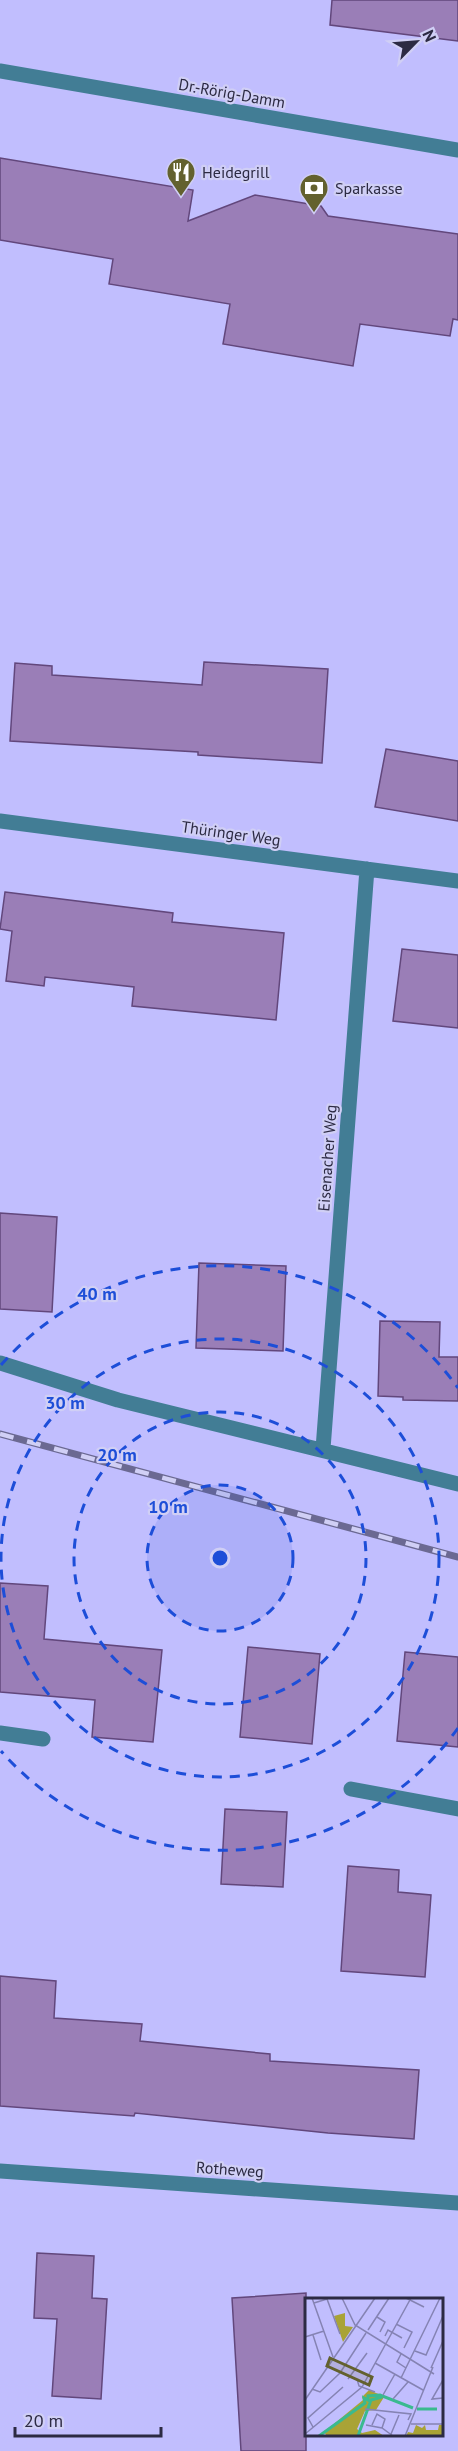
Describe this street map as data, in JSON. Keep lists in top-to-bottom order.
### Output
{
  "streets": {
    "street": [
      "Dr.-Rörig-Damm",
      "Thüringer Weg",
      "Eisenacher Weg",
      "Rotheweg"
    ]
  },
  "crossings": [
    ["Thüringer Weg", "Eisenacher Weg"]
  ],
  "places": {
    "restaurant": ["Heidegrill"],
    "bank": ["Sparkasse"]
  },
  "scale_bar": "20 m",
  "north": "top right",
  "rings": [
    "40 m",
    "30 m",
    "20 m",
    "10 m"
  ]
}
